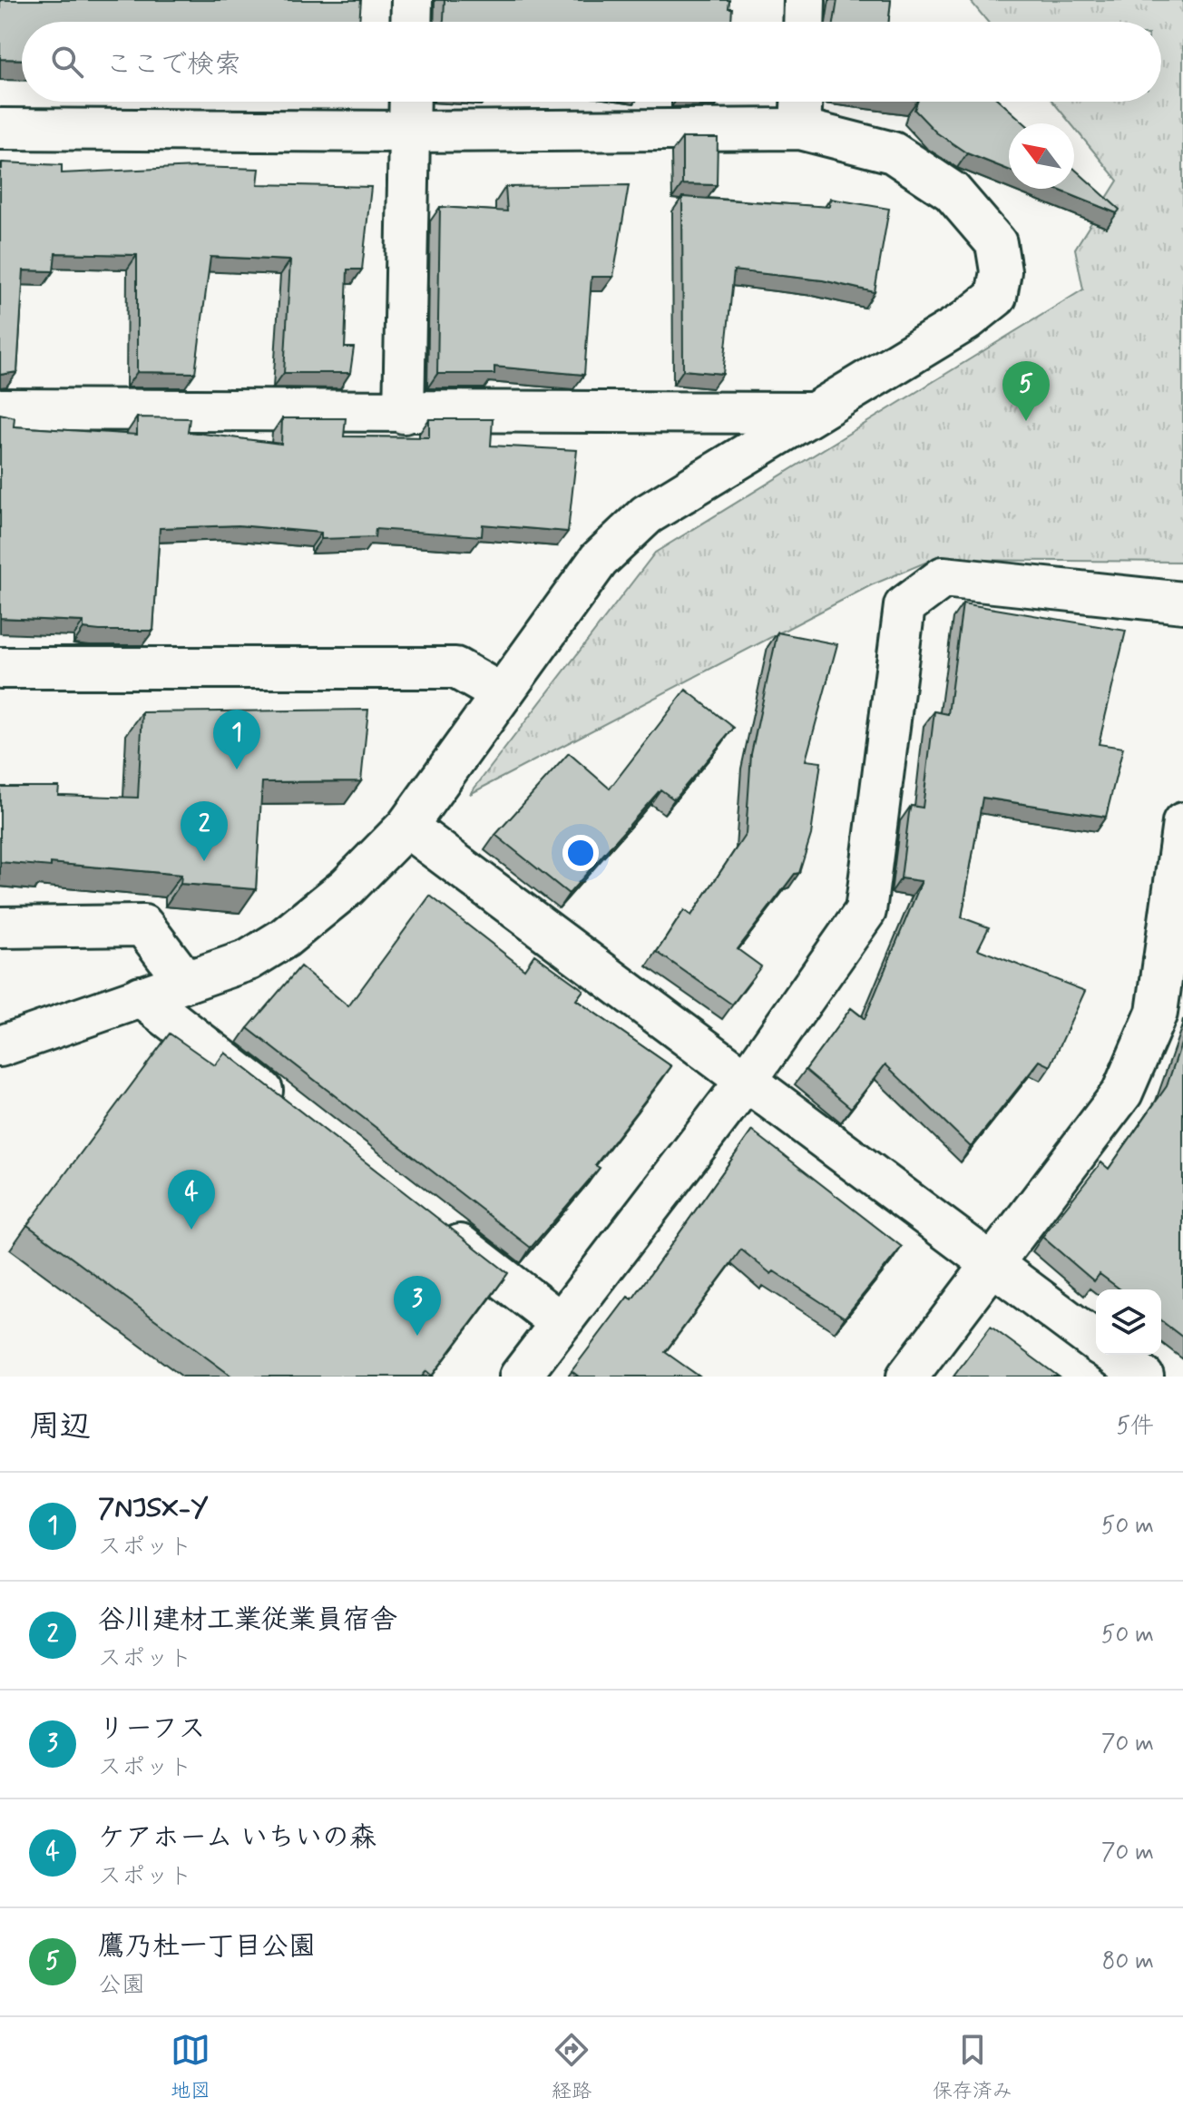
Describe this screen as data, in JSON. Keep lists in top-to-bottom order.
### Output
{
  "north": "top left",
  "page": {
    "search": "ここで検索",
    "pins": [
      "5",
      "1",
      "2",
      "4",
      "3"
    ],
    "heading": ["周辺", "5件"],
    "list": [
      {
        "mark": "1",
        "name": "7NJSX-Y",
        "note": "スポット",
        "value": "50 m"
      },
      {
        "mark": "2",
        "name": "谷川建材工業従業員宿舎",
        "note": "スポット",
        "value": "50 m"
      },
      {
        "mark": "3",
        "name": "リーフス",
        "note": "スポット",
        "value": "70 m"
      },
      {
        "mark": "4",
        "name": "ケアホーム いちいの森",
        "note": "スポット",
        "value": "70 m"
      },
      {
        "mark": "5",
        "name": "鷹乃杜一丁目公園",
        "note": "公園",
        "value": "80 m"
      }
    ],
    "nav": ["地図", "経路", "保存済み"]
  }
}
